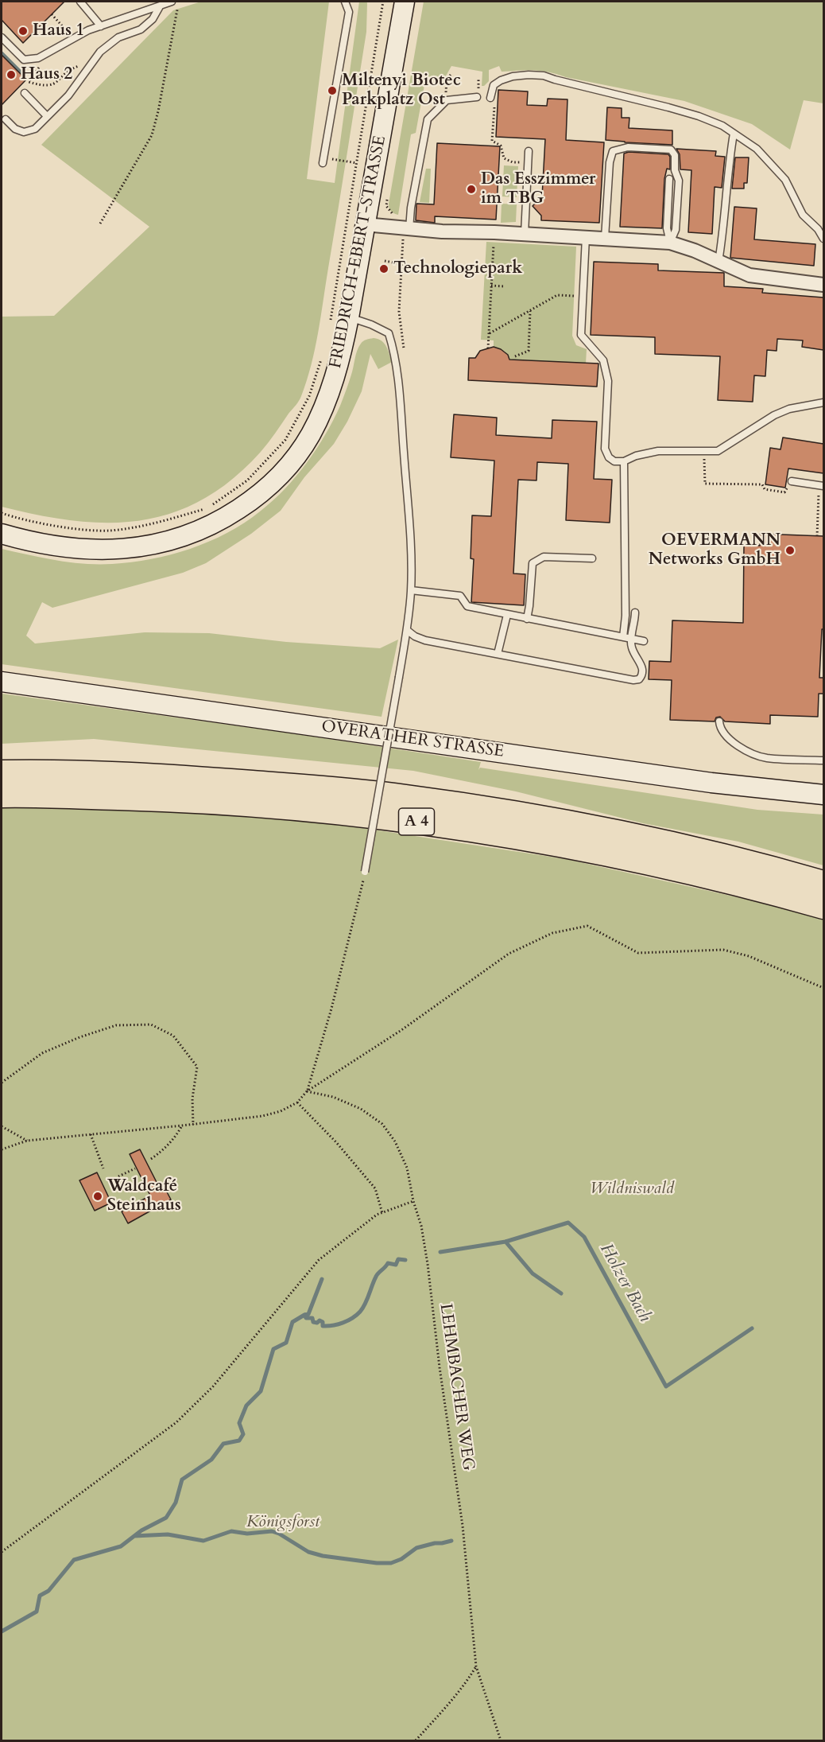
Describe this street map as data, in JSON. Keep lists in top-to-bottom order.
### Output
{
  "streets": {
    "highway": ["A 4"],
    "main road": ["FRIEDRICH-EBERT-STRASSE", "OVERATHER STRASSE"],
    "path": ["LEHMBACHER WEG"]
  },
  "water": ["Holzer Bach"],
  "parks": ["Wildniswald", "Königsforst"],
  "places": [
    "Haus 1",
    "Haus 2",
    "Miltenyi Biotec Parkplatz Ost",
    "Das Esszimmer im TBG",
    "Technologiepark",
    "OEVERMANN Networks GmbH",
    "Waldcafé Steinhaus"
  ]
}
